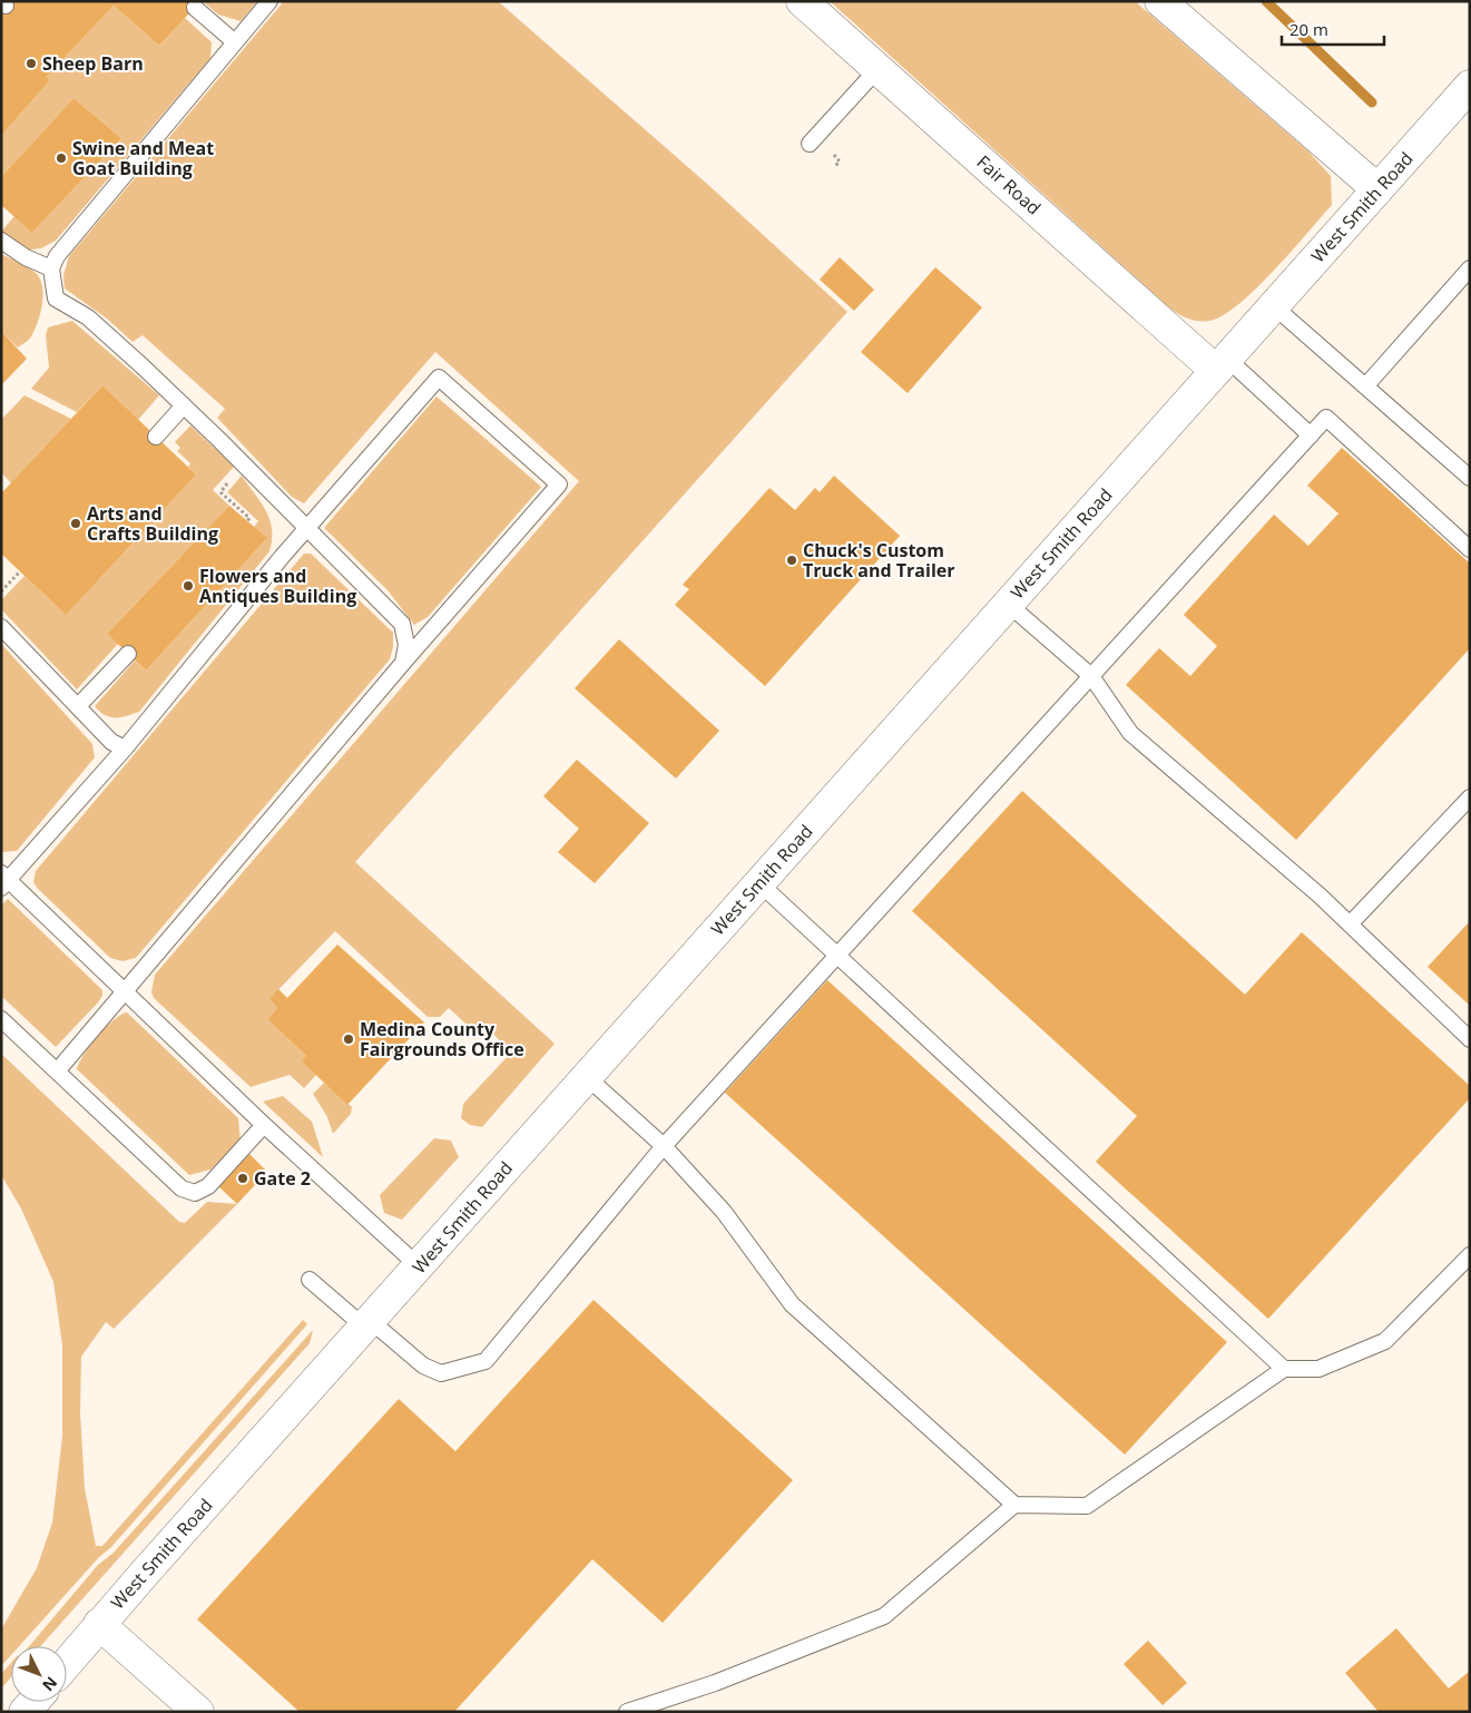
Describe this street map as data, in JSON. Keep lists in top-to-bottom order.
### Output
{
  "streets": {
    "street": ["Fair Road", "West Smith Road"]
  },
  "crossings": [
    ["Fair Road", "West Smith Road"]
  ],
  "places": [
    "Sheep Barn",
    "Swine and Meat Goat Building",
    "Arts and Crafts Building",
    "Chuck's Custom Truck and Trailer",
    "Flowers and Antiques Building",
    "Medina County Fairgrounds Office",
    "Gate 2"
  ],
  "scale_bar": "20 m",
  "north": "bottom right"
}
